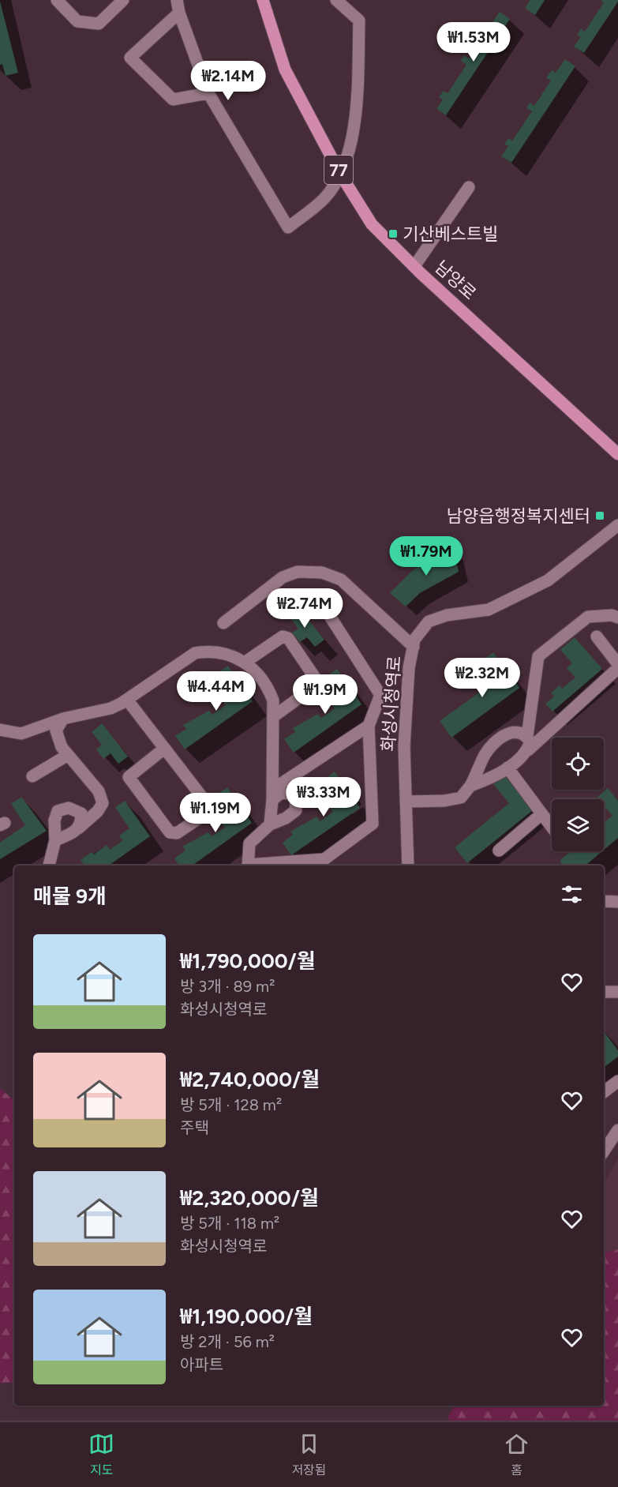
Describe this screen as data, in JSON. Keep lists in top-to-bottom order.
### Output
{
  "streets": {
    "main road": ["77", "남양로"],
    "street": ["화성시청역로"]
  },
  "places": {
    "transit": ["기산베스트빌", "남양읍행정복지센터"]
  },
  "page": {
    "price": [
      "₩1.53M",
      "₩2.14M",
      "₩1.79M",
      "₩2.74M",
      "₩2.32M",
      "₩4.44M",
      "₩1.9M",
      "₩3.33M",
      "₩1.19M"
    ],
    "heading": "매물 9개",
    "list": [
      {
        "name": "₩1,790,000/월",
        "note": "방 3개 · 89 m² · 화성시청역로"
      },
      {
        "name": "₩2,740,000/월",
        "note": "방 5개 · 128 m² · 주택"
      },
      {
        "name": "₩2,320,000/월",
        "note": "방 5개 · 118 m² · 화성시청역로"
      },
      {
        "name": "₩1,190,000/월",
        "note": "방 2개 · 56 m² · 아파트"
      }
    ],
    "tabs": ["지도", "저장됨", "홈"]
  }
}
